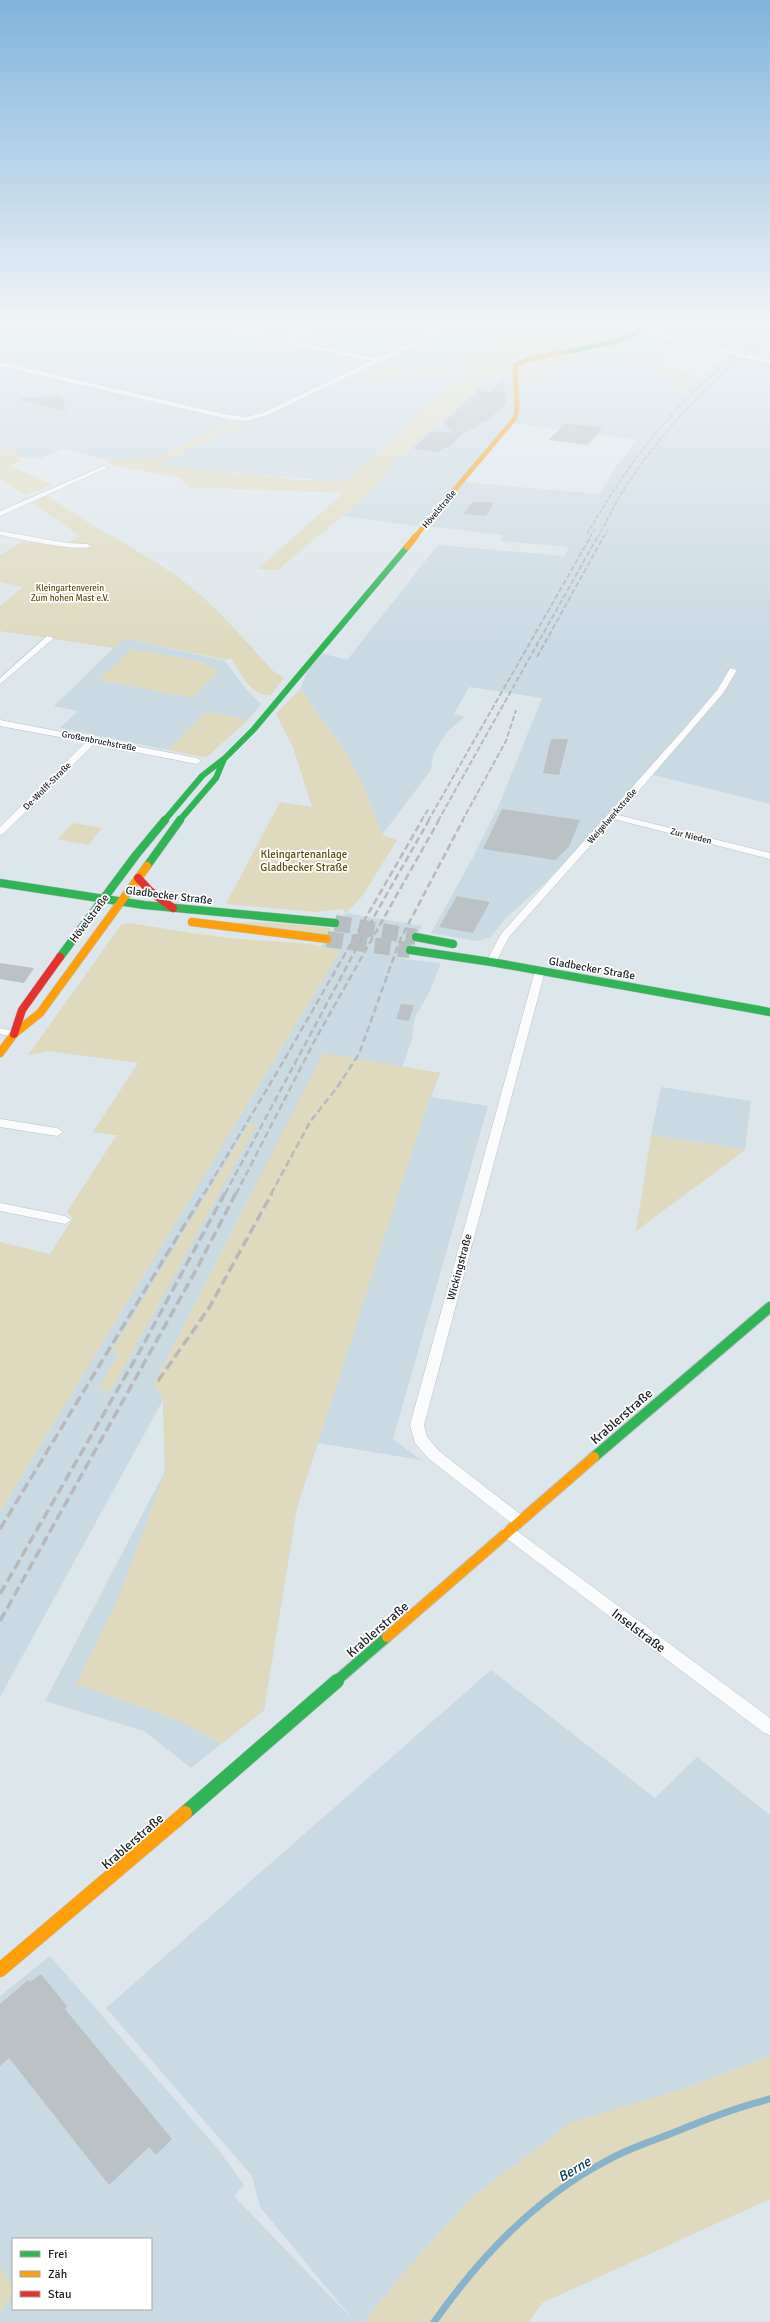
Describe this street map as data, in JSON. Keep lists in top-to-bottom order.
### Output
{
  "streets": {
    "main road": ["Hövelstraße", "Gladbecker Straße", "Krablerstraße"],
    "street": [
      "Großenbruchstraße",
      "De-Wolff-Straße",
      "Weigelwerkstraße",
      "Zur Nieden",
      "Wickingstraße",
      "Inselstraße"
    ]
  },
  "crossings": [
    ["Hövelstraße", "Gladbecker Straße"],
    ["Großenbruchstraße", "De-Wolff-Straße"],
    ["Weigelwerkstraße", "Zur Nieden"],
    ["Weigelwerkstraße", "Gladbecker Straße"],
    ["Gladbecker Straße", "Wickingstraße"],
    ["Wickingstraße", "Krablerstraße"],
    ["Wickingstraße", "Inselstraße"],
    ["Krablerstraße", "Inselstraße"]
  ],
  "water": ["Berne"],
  "parks": ["Kleingartenverein Zum hohen Mast e.V.", "Kleingartenanlage Gladbecker Straße"],
  "legend": ["Frei", "Zäh", "Stau"]
}
